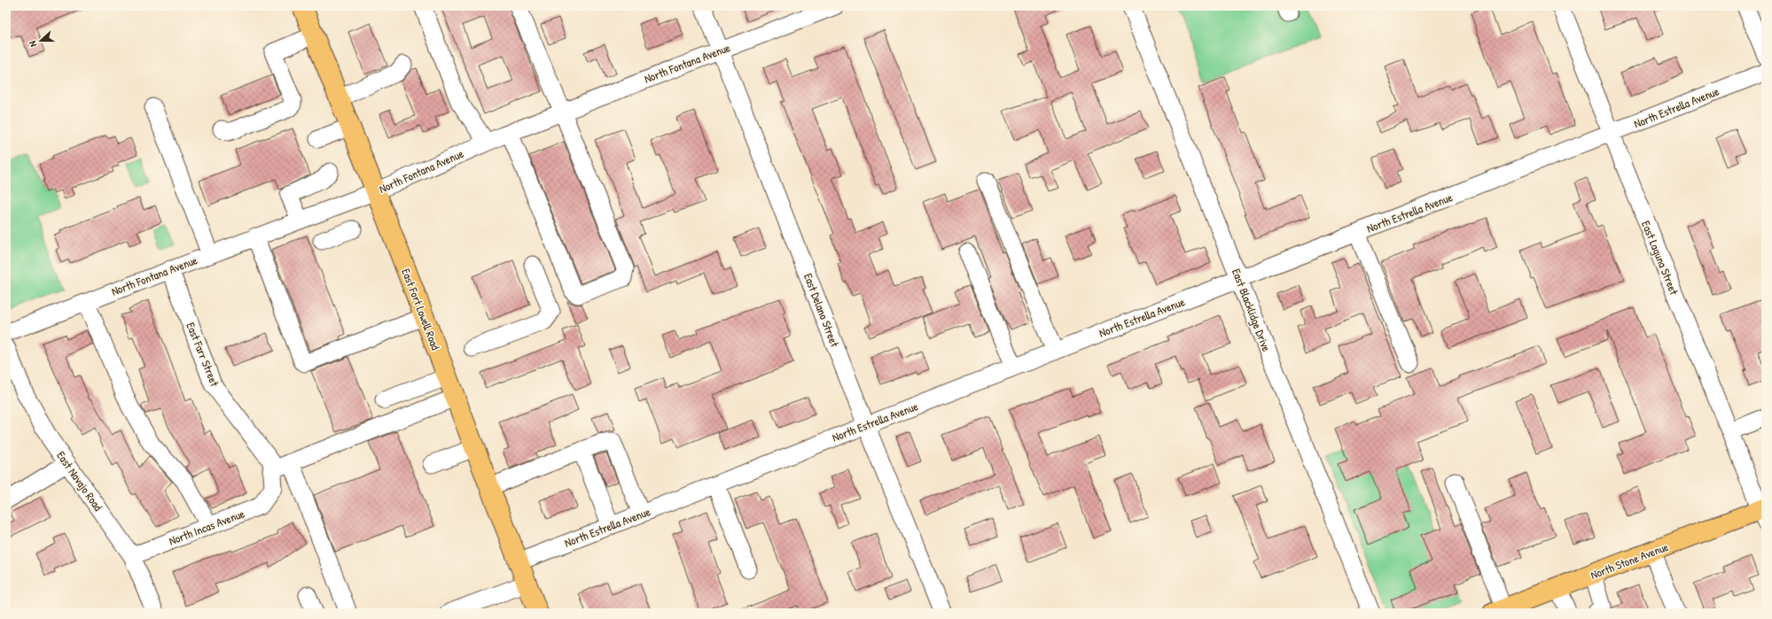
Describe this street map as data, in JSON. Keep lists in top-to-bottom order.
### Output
{
  "streets": {
    "main road": ["East Fort Lowell Road", "North Stone Avenue"],
    "street": [
      "North Fontana Avenue",
      "North Estrella Avenue",
      "East Laguna Street",
      "East Delano Street",
      "East Blacklidge Drive",
      "East Farr Street",
      "East Navajo Road",
      "North Incas Avenue"
    ]
  },
  "crossings": [
    ["North Fontana Avenue", "East Fort Lowell Road"],
    ["North Fontana Avenue", "East Delano Street"],
    ["North Fontana Avenue", "East Farr Street"],
    ["North Estrella Avenue", "East Laguna Street"],
    ["North Estrella Avenue", "East Fort Lowell Road"],
    ["North Estrella Avenue", "East Delano Street"],
    ["North Estrella Avenue", "East Blacklidge Drive"],
    ["East Laguna Street", "North Stone Avenue"],
    ["East Farr Street", "North Incas Avenue"],
    ["East Navajo Road", "North Incas Avenue"]
  ],
  "north": "left"
}
